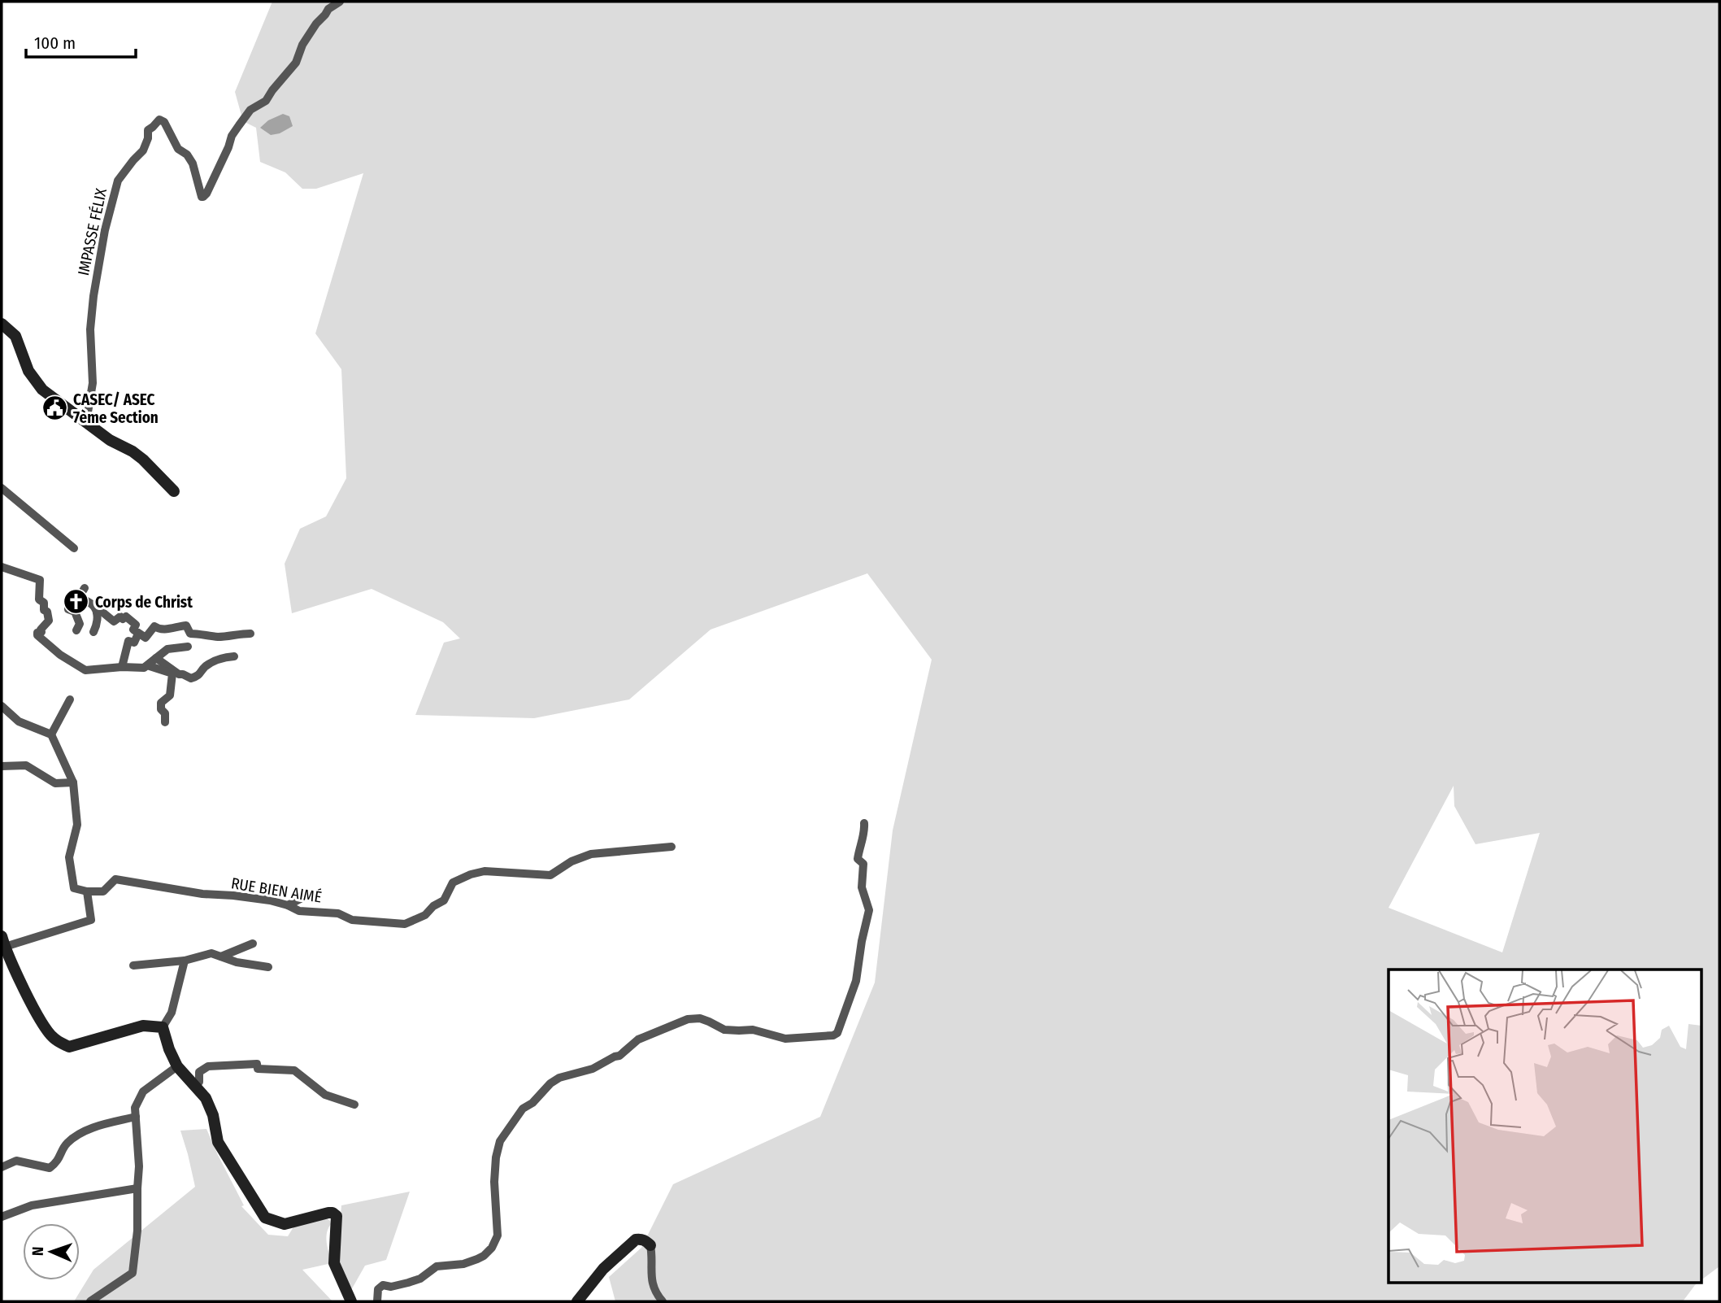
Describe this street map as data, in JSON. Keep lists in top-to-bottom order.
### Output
{
  "streets": {
    "street": ["IMPASSE FÉLIX", "RUE BIEN AIMÉ"]
  },
  "places": {
    "public building": ["CASEC/ ASEC 7ème Section"],
    "church": ["Corps de Christ"]
  },
  "scale_bar": "100 m",
  "north": "left"
}
